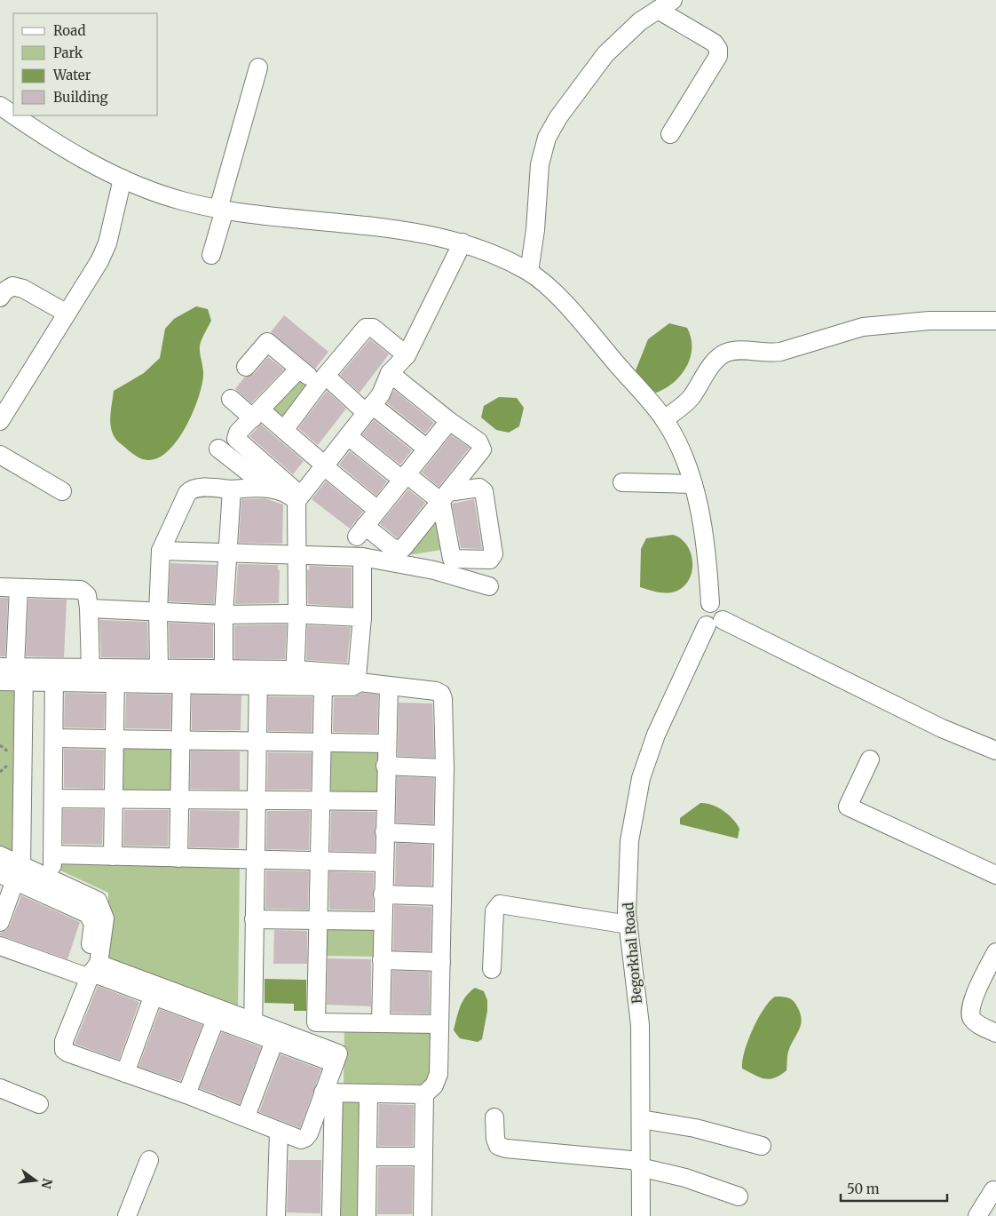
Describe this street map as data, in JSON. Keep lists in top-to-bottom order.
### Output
{
  "streets": {
    "street": ["Begorkhal Road"]
  },
  "legend": [
    "Road",
    "Park",
    "Water",
    "Building"
  ],
  "scale_bar": "50 m",
  "north": "right"
}
